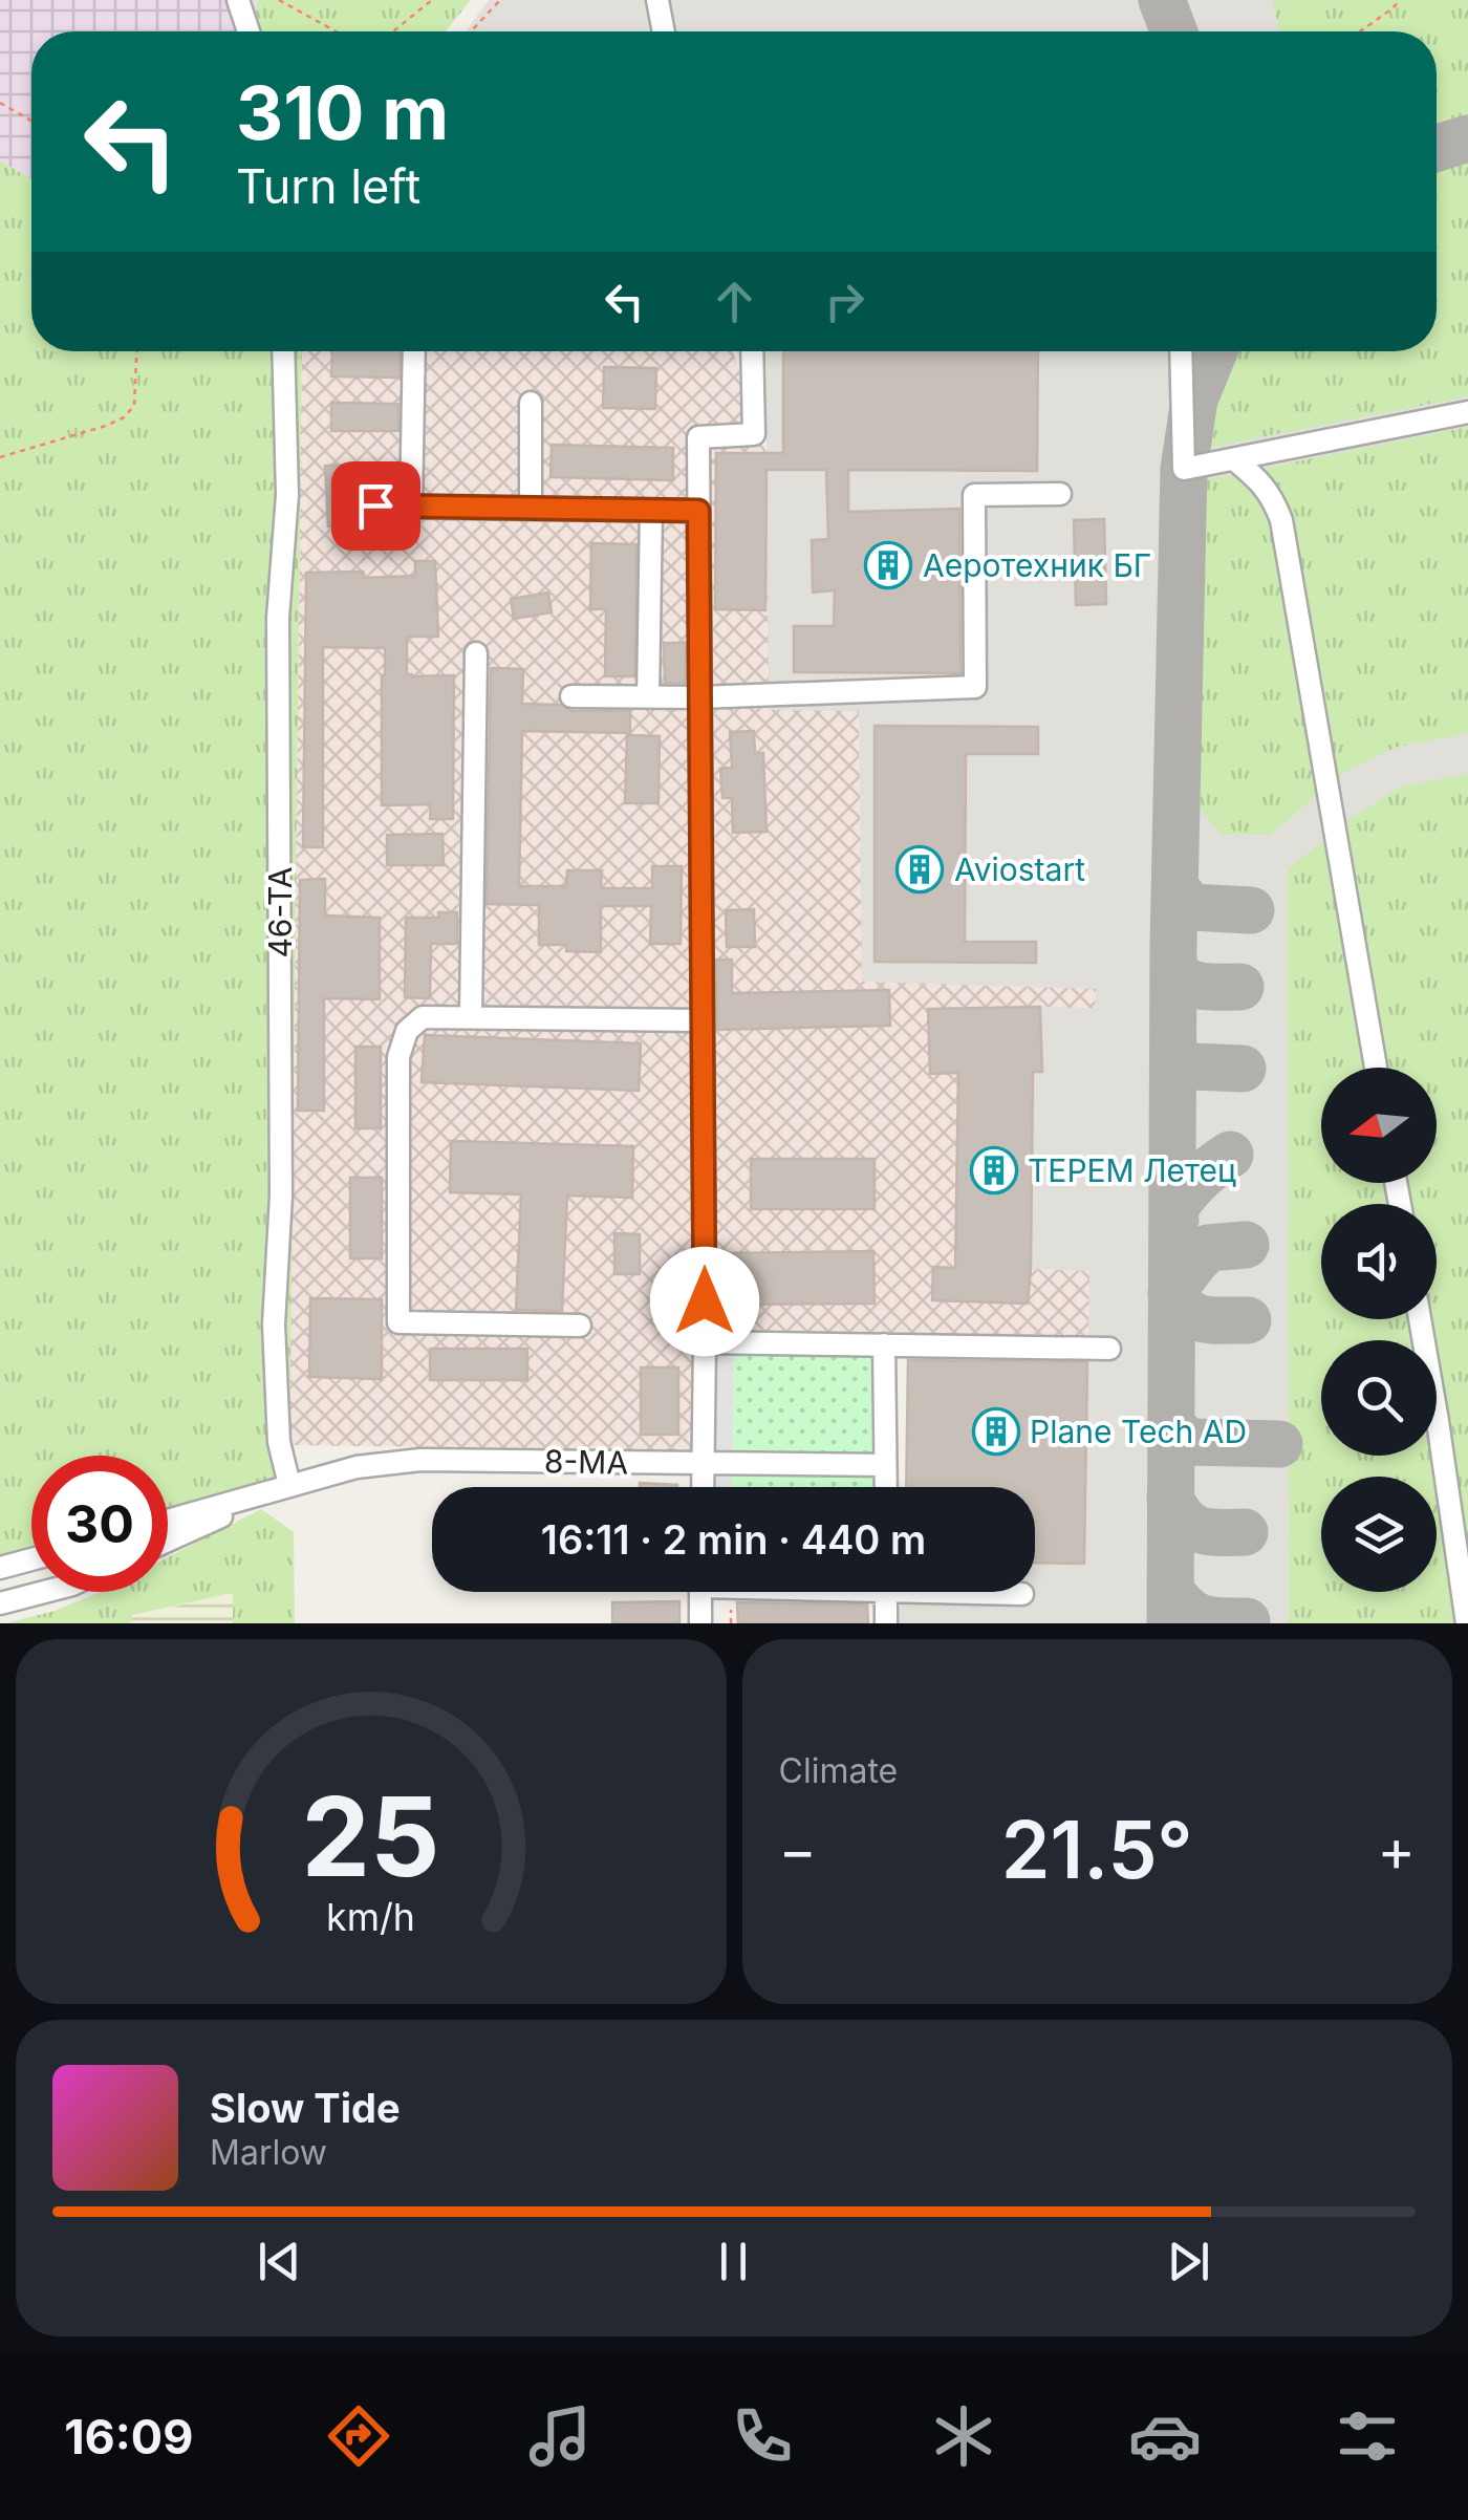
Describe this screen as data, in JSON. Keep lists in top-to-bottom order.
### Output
{
  "streets": {
    "street": ["46-ТА", "8-МА"]
  },
  "crossings": [
    ["46-ТА", "8-МА"]
  ],
  "places": {
    "building": [
      "Аеротехник БГ",
      "Aviostart",
      "ТЕРЕМ Летец",
      "Plane Tech AD"
    ]
  },
  "north": "left",
  "page": {
    "turn": ["310 m", "Turn left"],
    "limit": "30",
    "trip": "16:11 · 2 min · 440 m",
    "tile": "Climate",
    "heat": ["−", "21.5°", "+"],
    "song": ["Slow Tide", "Marlow"],
    "tabs": "16:09",
    "gauge": ["25", "km/h"]
  }
}
